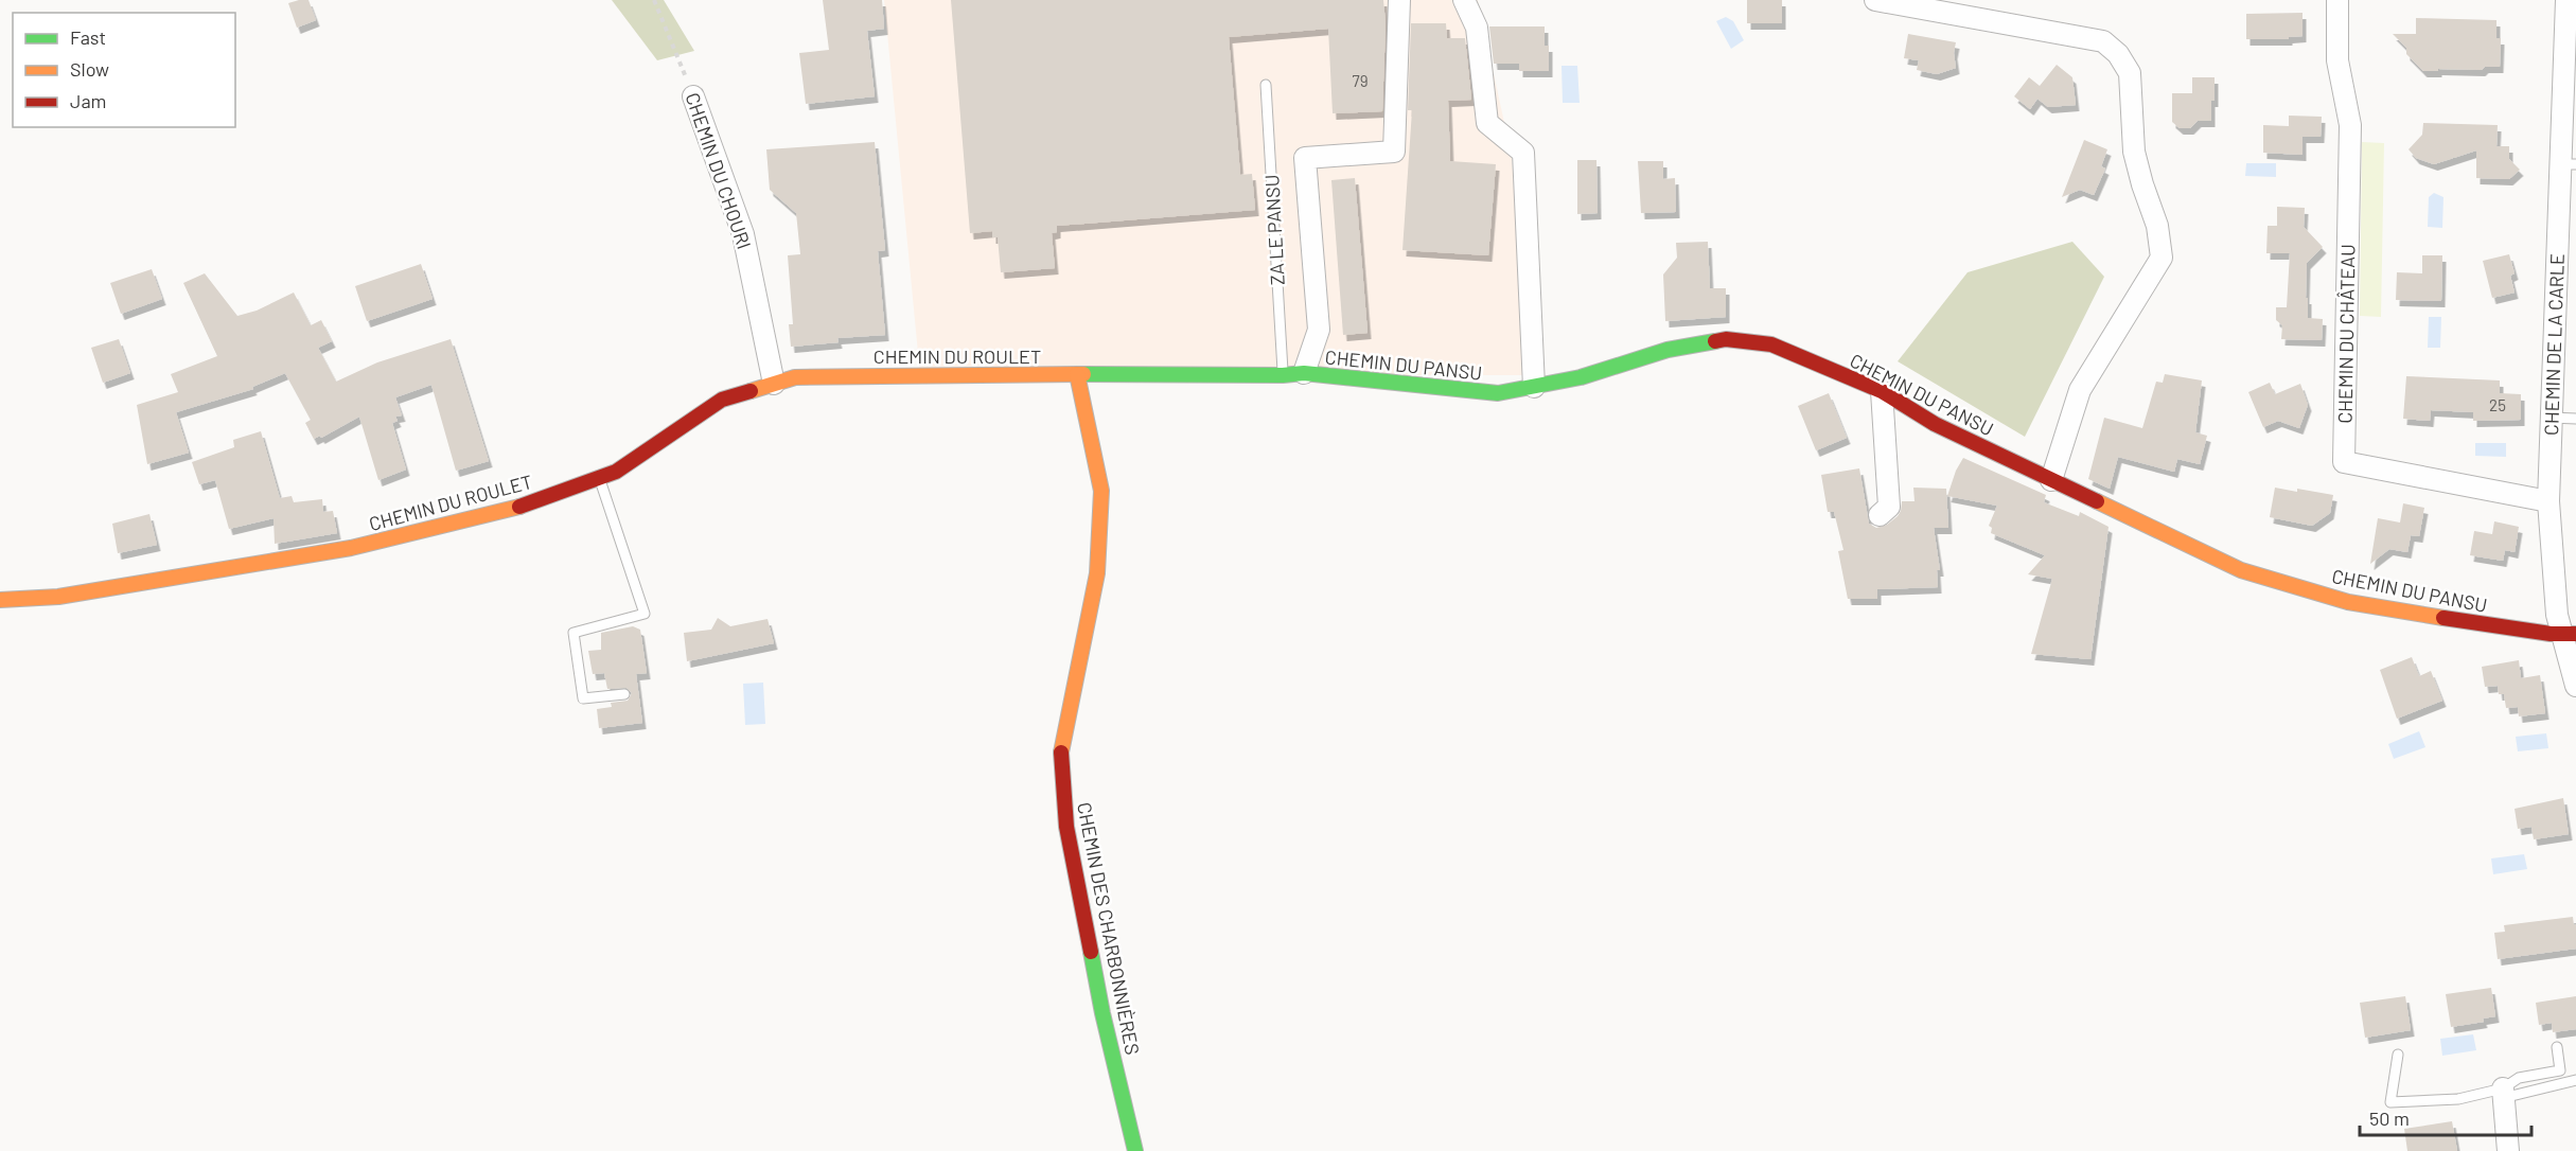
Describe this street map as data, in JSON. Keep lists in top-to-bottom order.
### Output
{
  "streets": {
    "street": [
      "CHEMIN DU CHOURI",
      "CHEMIN DU CHÂTEAU",
      "CHEMIN DE LA CARLE",
      "CHEMIN DU ROULET",
      "CHEMIN DU PANSU",
      "CHEMIN DES CHARBONNIÈRES"
    ],
    "lane": ["ZA LE PANSU"]
  },
  "crossings": [
    ["CHEMIN DU CHOURI", "CHEMIN DU ROULET"],
    ["ZA LE PANSU", "CHEMIN DU PANSU"],
    ["CHEMIN DU CHÂTEAU", "CHEMIN DE LA CARLE"],
    ["CHEMIN DE LA CARLE", "CHEMIN DU PANSU"],
    ["CHEMIN DU ROULET", "CHEMIN DU PANSU"],
    ["CHEMIN DU ROULET", "CHEMIN DES CHARBONNIÈRES"],
    ["CHEMIN DU PANSU", "CHEMIN DES CHARBONNIÈRES"]
  ],
  "house_numbers": ["79", "25"],
  "legend": ["Fast", "Slow", "Jam"],
  "scale_bar": "50 m"
}
